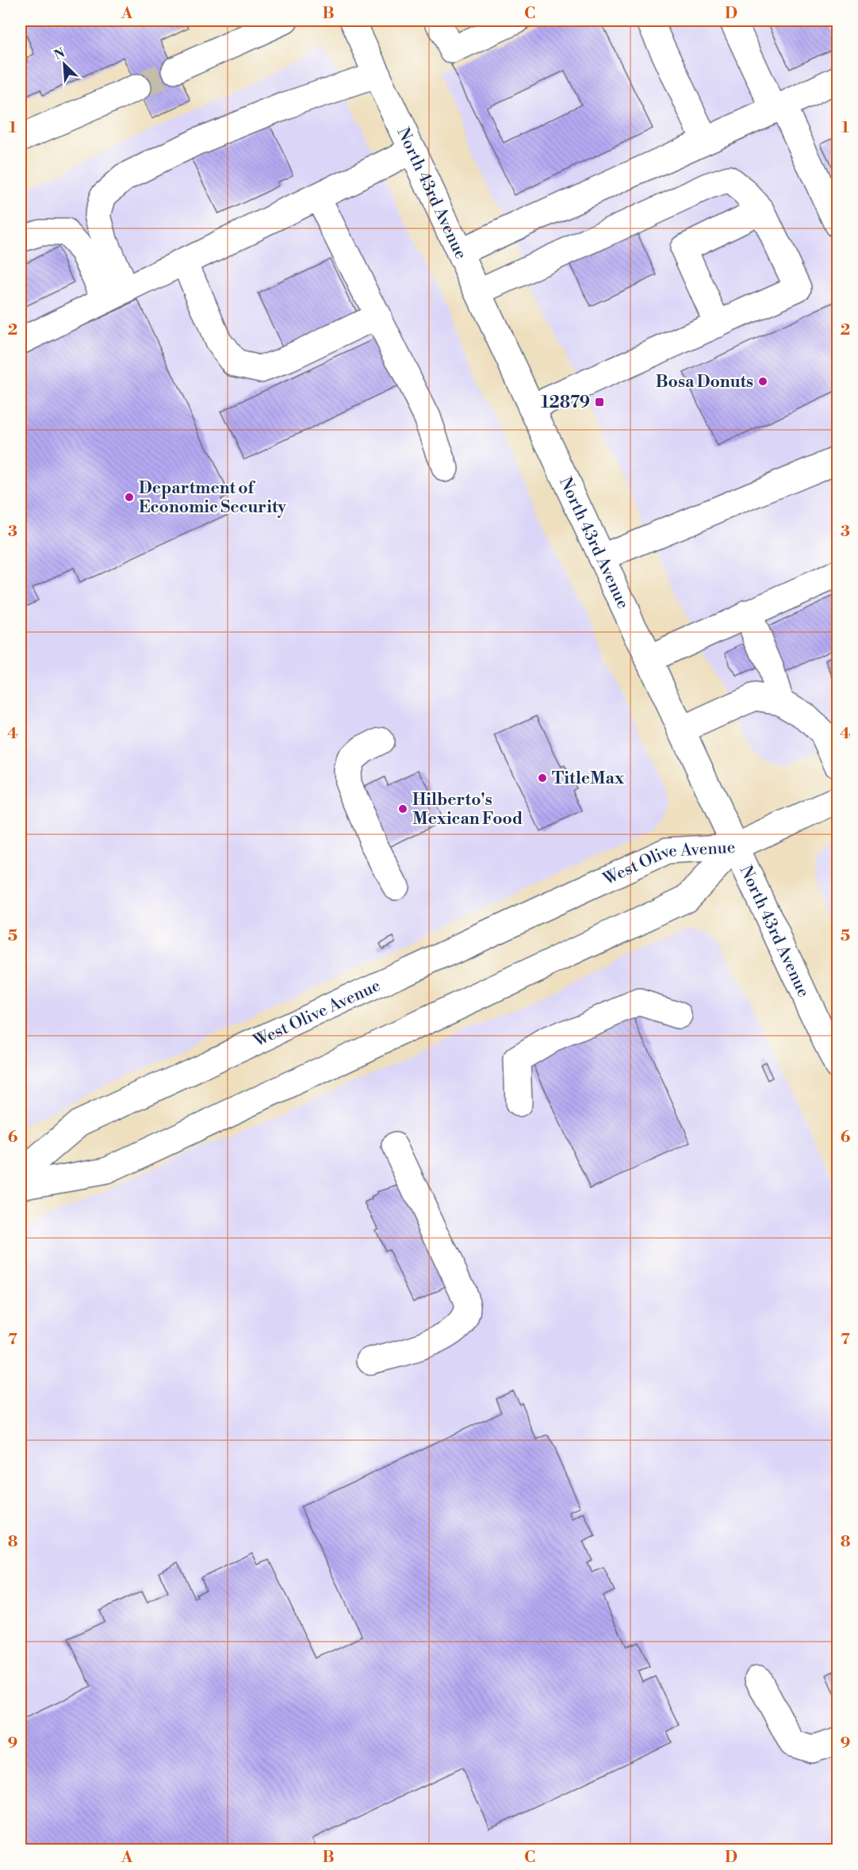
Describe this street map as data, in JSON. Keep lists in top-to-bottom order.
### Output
{
  "streets": {
    "main road": ["North 43rd Avenue", "West Olive Avenue"]
  },
  "crossings": [
    ["North 43rd Avenue", "West Olive Avenue"]
  ],
  "places": {
    "other": [
      "Bosa Donuts",
      "Department of Economic Security",
      "TitleMax",
      "Hilberto's Mexican Food"
    ],
    "transit": ["12879"]
  },
  "north": "top left",
  "grid": {
    "columns": [
      "A",
      "B",
      "C",
      "D"
    ],
    "rows": [
      "1",
      "2",
      "3",
      "4",
      "5",
      "6",
      "7",
      "8",
      "9"
    ]
  }
}
